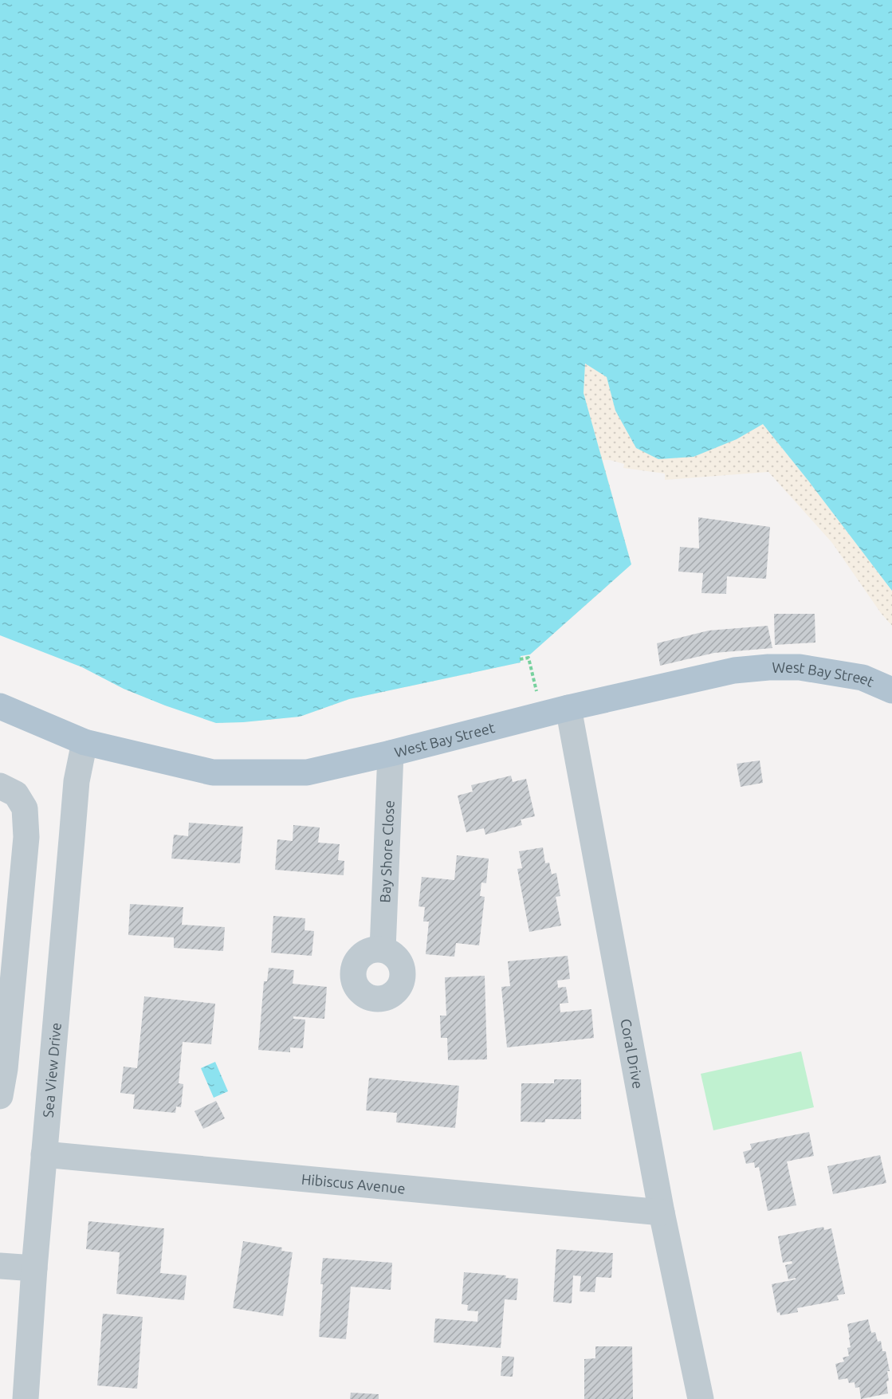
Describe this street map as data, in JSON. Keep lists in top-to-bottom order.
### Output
{
  "streets": {
    "main road": ["West Bay Street"],
    "street": [
      "Bay Shore Close",
      "Coral Drive",
      "Sea View Drive",
      "Hibiscus Avenue"
    ]
  },
  "crossings": [
    ["West Bay Street", "Bay Shore Close"],
    ["West Bay Street", "Coral Drive"],
    ["West Bay Street", "Sea View Drive"],
    ["Coral Drive", "Hibiscus Avenue"],
    ["Sea View Drive", "Hibiscus Avenue"]
  ]
}
